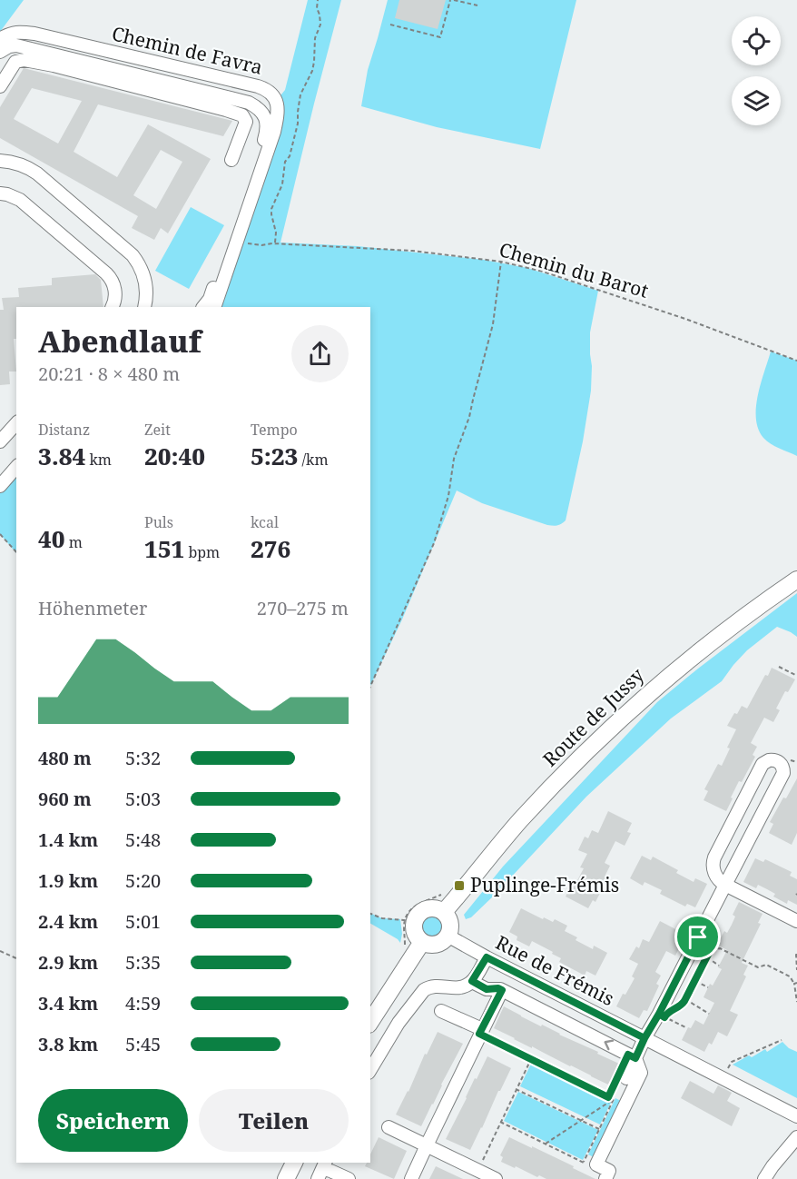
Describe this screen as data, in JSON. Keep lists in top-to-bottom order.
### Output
{
  "streets": {
    "main road": ["Route de Jussy"],
    "street": ["Chemin de Favra", "Rue de Frémis"],
    "path": ["Chemin du Barot"]
  },
  "crossings": [
    ["Chemin de Favra", "Chemin du Barot"],
    ["Route de Jussy", "Rue de Frémis"]
  ],
  "places": {
    "transit": ["Puplinge-Frémis"]
  },
  "page": {
    "heading": ["Abendlauf", "20:21 · 8 × 480 m"],
    "stats": [
      ["Distanz", "3.84 km"],
      ["Zeit", "20:40"],
      ["Tempo", "5:23 /km"],
      ["40 m"],
      ["Puls", "151 bpm"],
      ["kcal", "276"]
    ],
    "chart": ["Höhenmeter", "270–275 m"],
    "list": [
      {
        "name": "480 m",
        "note": "5:32"
      },
      {
        "name": "960 m",
        "note": "5:03"
      },
      {
        "name": "1.4 km",
        "note": "5:48"
      },
      {
        "name": "1.9 km",
        "note": "5:20"
      },
      {
        "name": "2.4 km",
        "note": "5:01"
      },
      {
        "name": "2.9 km",
        "note": "5:35"
      },
      {
        "name": "3.4 km",
        "note": "4:59"
      },
      {
        "name": "3.8 km",
        "note": "5:45"
      }
    ],
    "buttons": ["Speichern", "Teilen"]
  }
}
